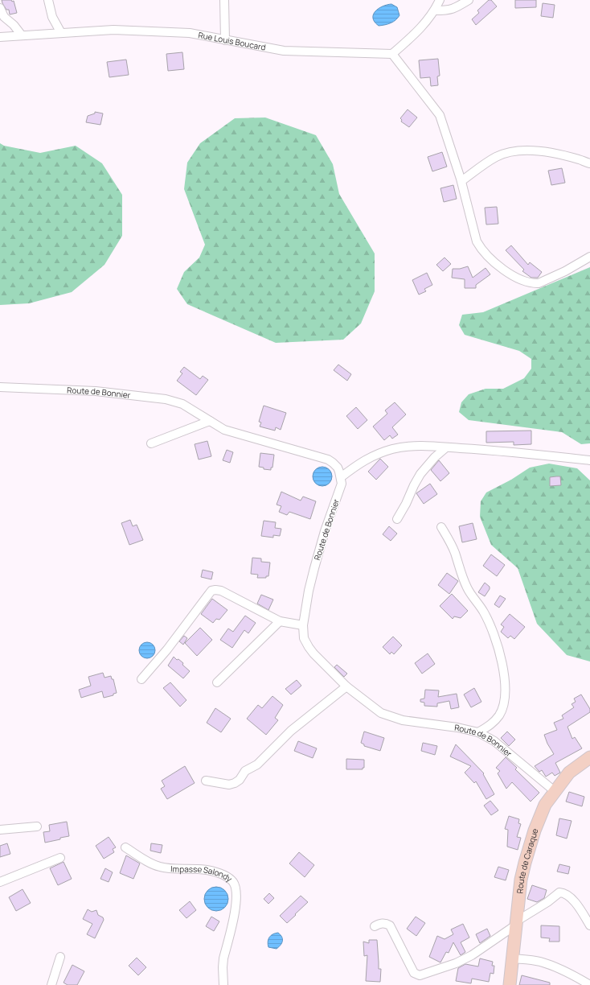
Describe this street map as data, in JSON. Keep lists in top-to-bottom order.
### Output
{
  "streets": {
    "street": [
      "Rue Louis Boucard",
      "Route de Bonnier",
      "Route de Caraque",
      "Impasse Salondy"
    ]
  },
  "crossings": [
    ["Route de Bonnier", "Route de Caraque"]
  ]
}
